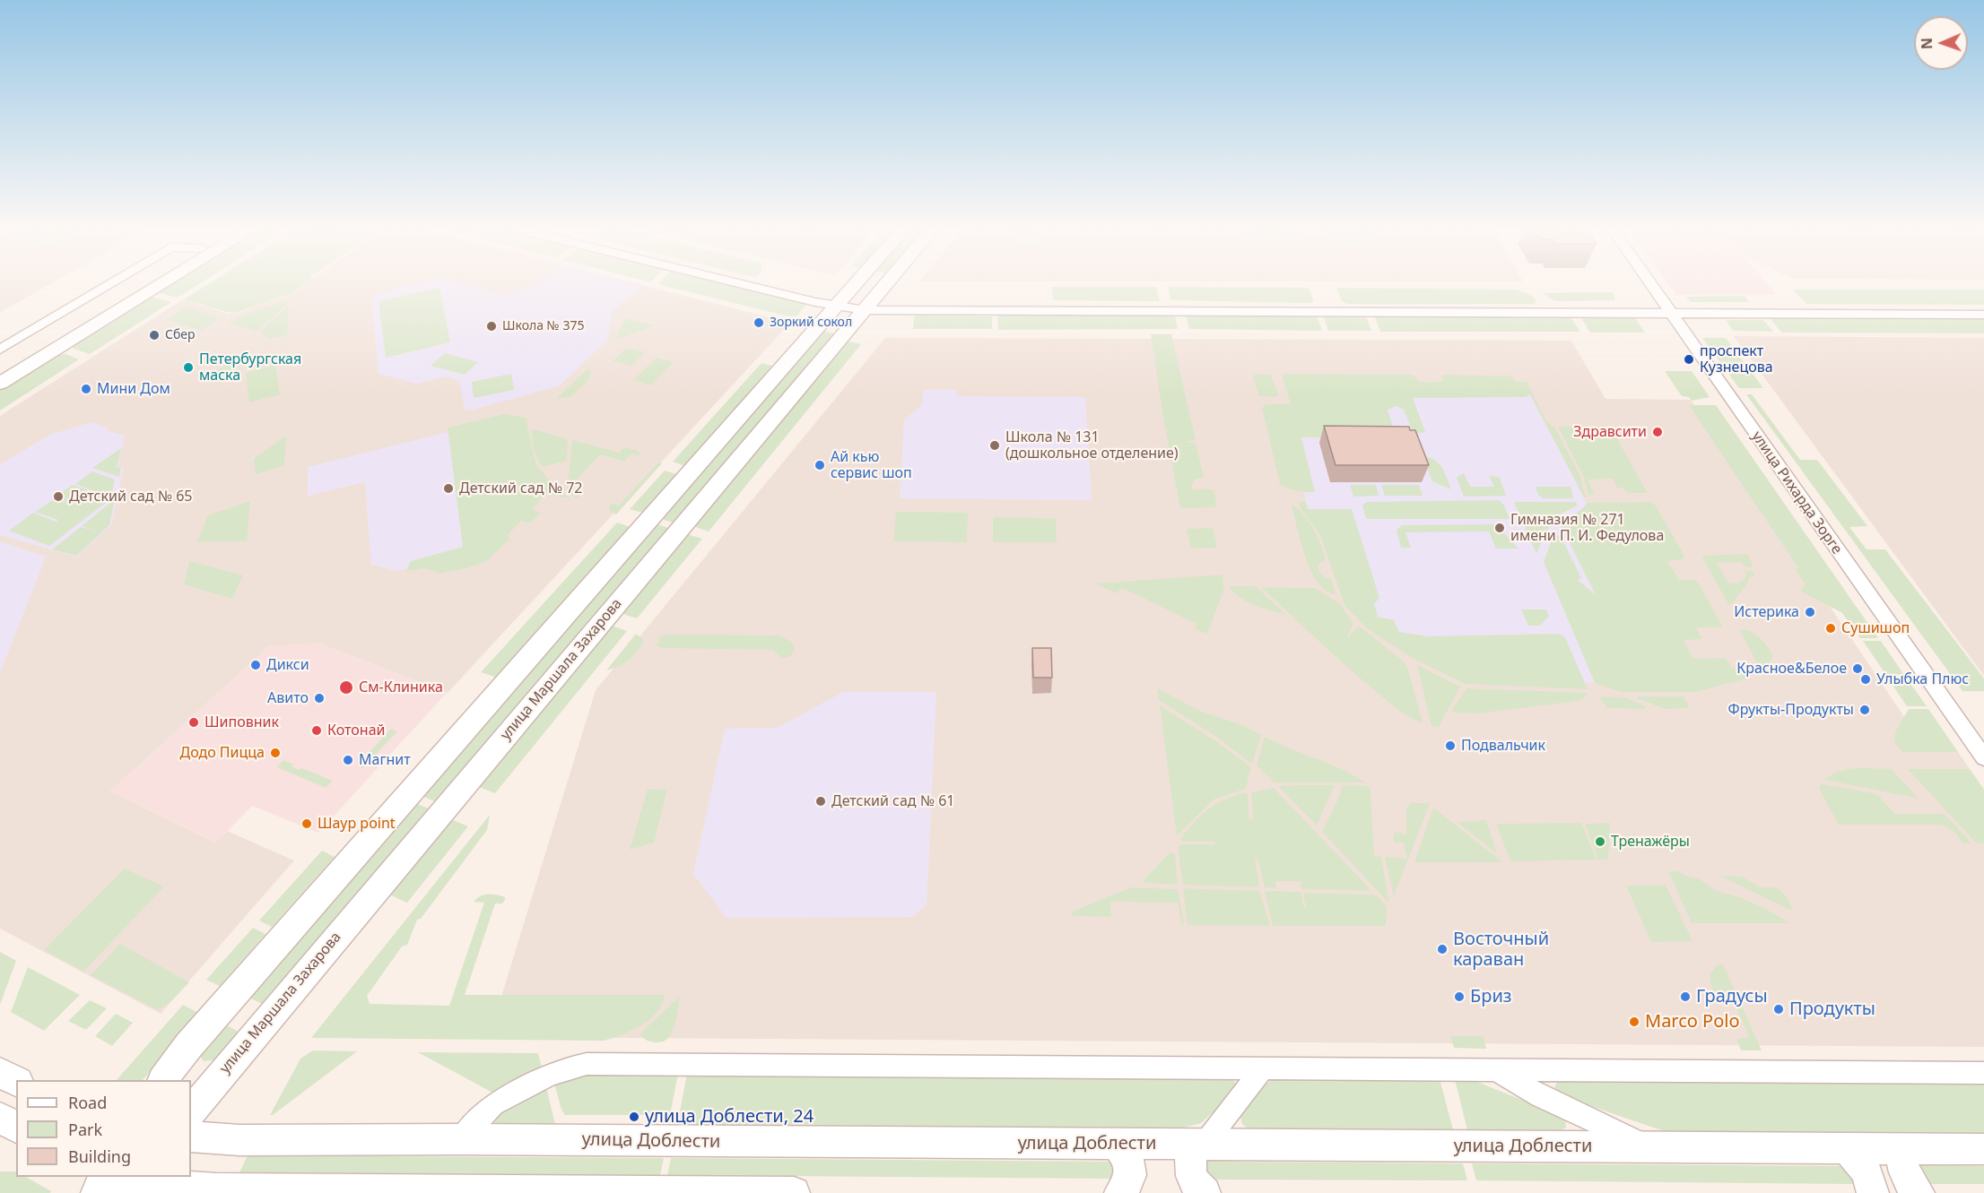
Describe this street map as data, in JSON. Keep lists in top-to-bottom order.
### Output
{
  "streets": {
    "main road": ["улица Маршала Захарова", "улица Доблести"],
    "street": ["улица Рихарда Зорге"]
  },
  "places": [
    "Зоркий сокол",
    "Школа № 375",
    "Сбер",
    "проспект Кузнецова",
    "Петербургская маска",
    "Мини Дом",
    "Здравсити",
    "Школа № 131 (дошкольное отделение)",
    "Ай кью сервис шоп",
    "Детский сад № 72",
    "Детский сад № 65",
    "Гимназия № 271 имени П. И. Федулова",
    "Истерика",
    "Сушишоп",
    "Дикси",
    "Красное&Белое",
    "Улыбка Плюс",
    "См-Клиника",
    "Авито",
    "Фрукты-Продукты",
    "Шиповник",
    "Котонай",
    "Подвальчик",
    "Додо Пицца",
    "Магнит",
    "Детский сад № 61",
    "Шаур point",
    "Тренажёры",
    "Восточный караван",
    "Бриз",
    "Градусы",
    "Продукты",
    "Marco Polo",
    "улица Доблести, 24"
  ],
  "legend": ["Road", "Park", "Building"],
  "north": "left"
}
